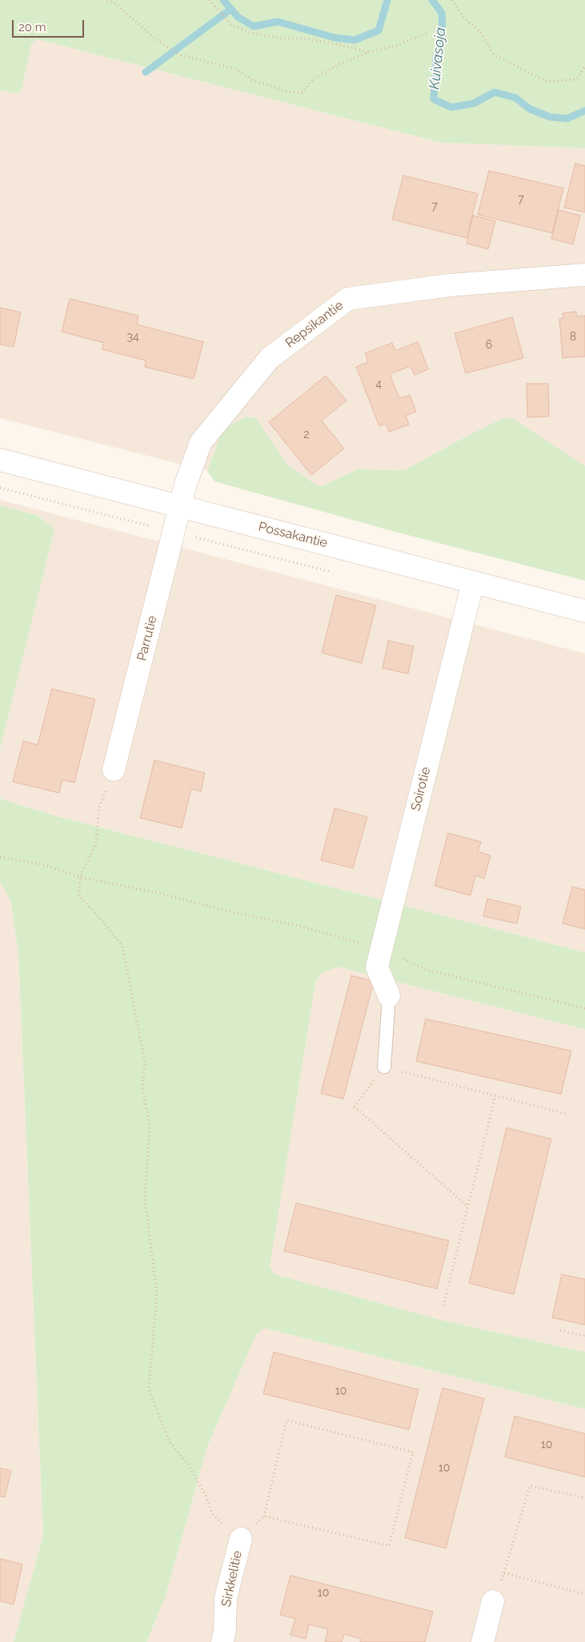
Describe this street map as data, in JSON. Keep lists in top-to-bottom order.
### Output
{
  "streets": {
    "street": [
      "Repsikantie",
      "Possakantie",
      "Parrutie",
      "Soirotie",
      "Sirkkelitie"
    ]
  },
  "crossings": [
    ["Repsikantie", "Possakantie"],
    ["Repsikantie", "Parrutie"],
    ["Possakantie", "Parrutie"],
    ["Possakantie", "Soirotie"]
  ],
  "water": ["Kuivasoja"],
  "house_numbers": [
    "7",
    "7",
    "34",
    "8",
    "6",
    "4",
    "2",
    "10",
    "10",
    "10",
    "10"
  ],
  "scale_bar": "20 m"
}
